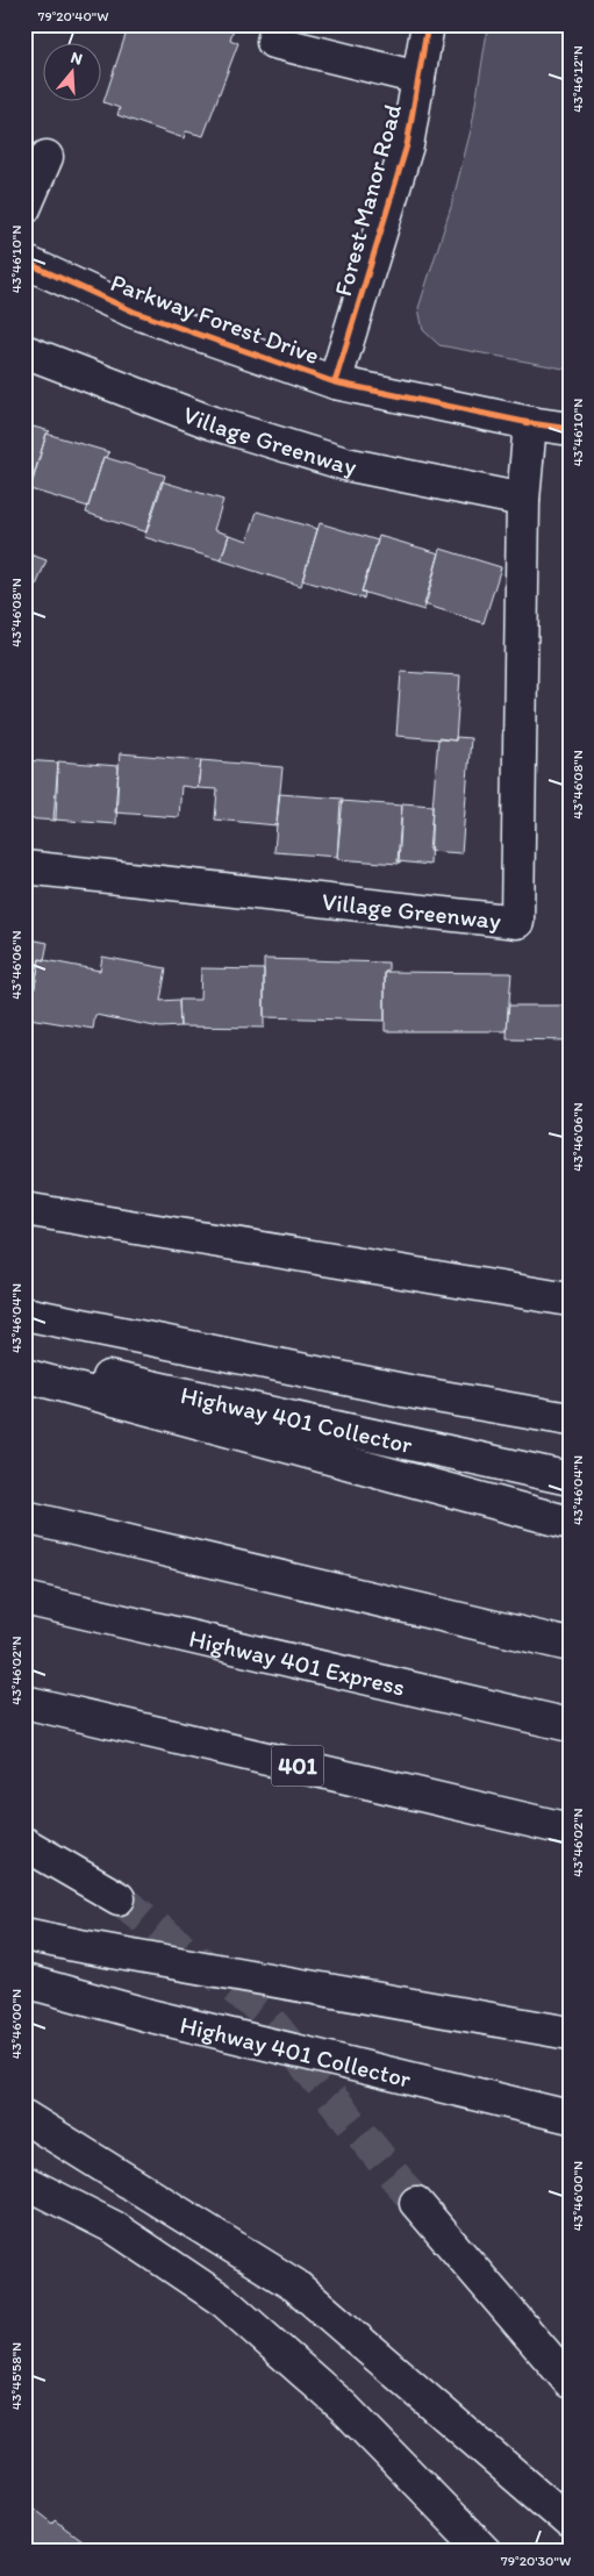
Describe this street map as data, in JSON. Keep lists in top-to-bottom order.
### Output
{
  "streets": {
    "main road": [
      "Forest Manor Road",
      "Parkway Forest Drive",
      "Village Greenway",
      "Highway 401 Collector",
      "Highway 401 Express",
      "401"
    ]
  },
  "crossings": [
    ["Forest Manor Road", "Parkway Forest Drive"],
    ["Parkway Forest Drive", "Village Greenway"]
  ],
  "north": "top",
  "coordinates": [
    "79°20'40\"W",
    "43°46'12\"N",
    "43°46'10\"N",
    "43°46'08\"N",
    "43°46'06\"N",
    "43°46'04\"N",
    "43°46'02\"N",
    "43°46'00\"N",
    "43°45'58\"N",
    "79°20'30\"W"
  ]
}
